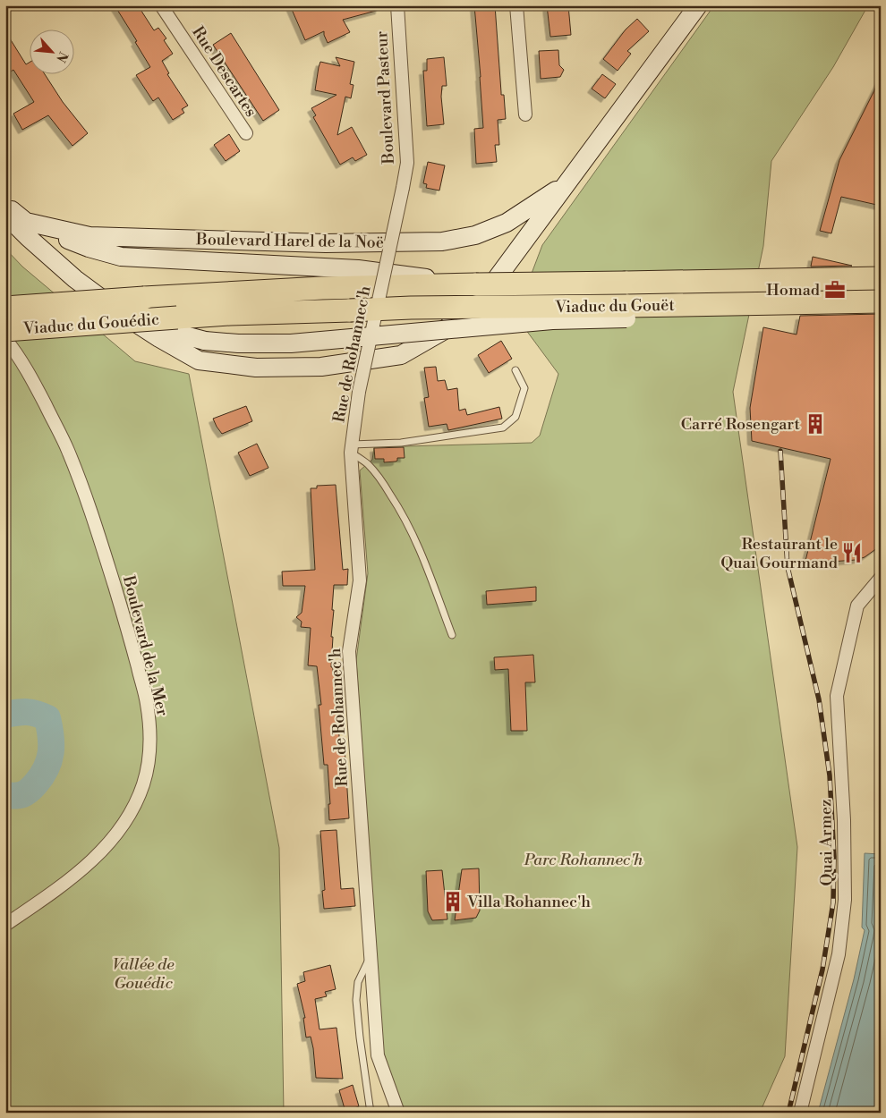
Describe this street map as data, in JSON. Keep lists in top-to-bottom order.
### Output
{
  "streets": {
    "highway": ["Viaduc du Gouët", "Viaduc du Gouédic"],
    "main road": ["Boulevard Harel de la Noë"],
    "street": [
      "Rue Descartes",
      "Boulevard Pasteur",
      "Rue de Rohannec'h",
      "Boulevard de la Mer",
      "Quai Armez"
    ]
  },
  "crossings": [
    ["Boulevard Pasteur", "Rue de Rohannec'h"],
    ["Viaduc du Gouët", "Viaduc du Gouédic"]
  ],
  "parks": ["Parc Rohannec'h", "Vallée de Gouédic"],
  "places": {
    "office": ["Homad"],
    "building": ["Carré Rosengart", "Villa Rohannec'h"],
    "restaurant": ["Restaurant le Quai Gourmand"]
  },
  "north": "bottom right"
}
